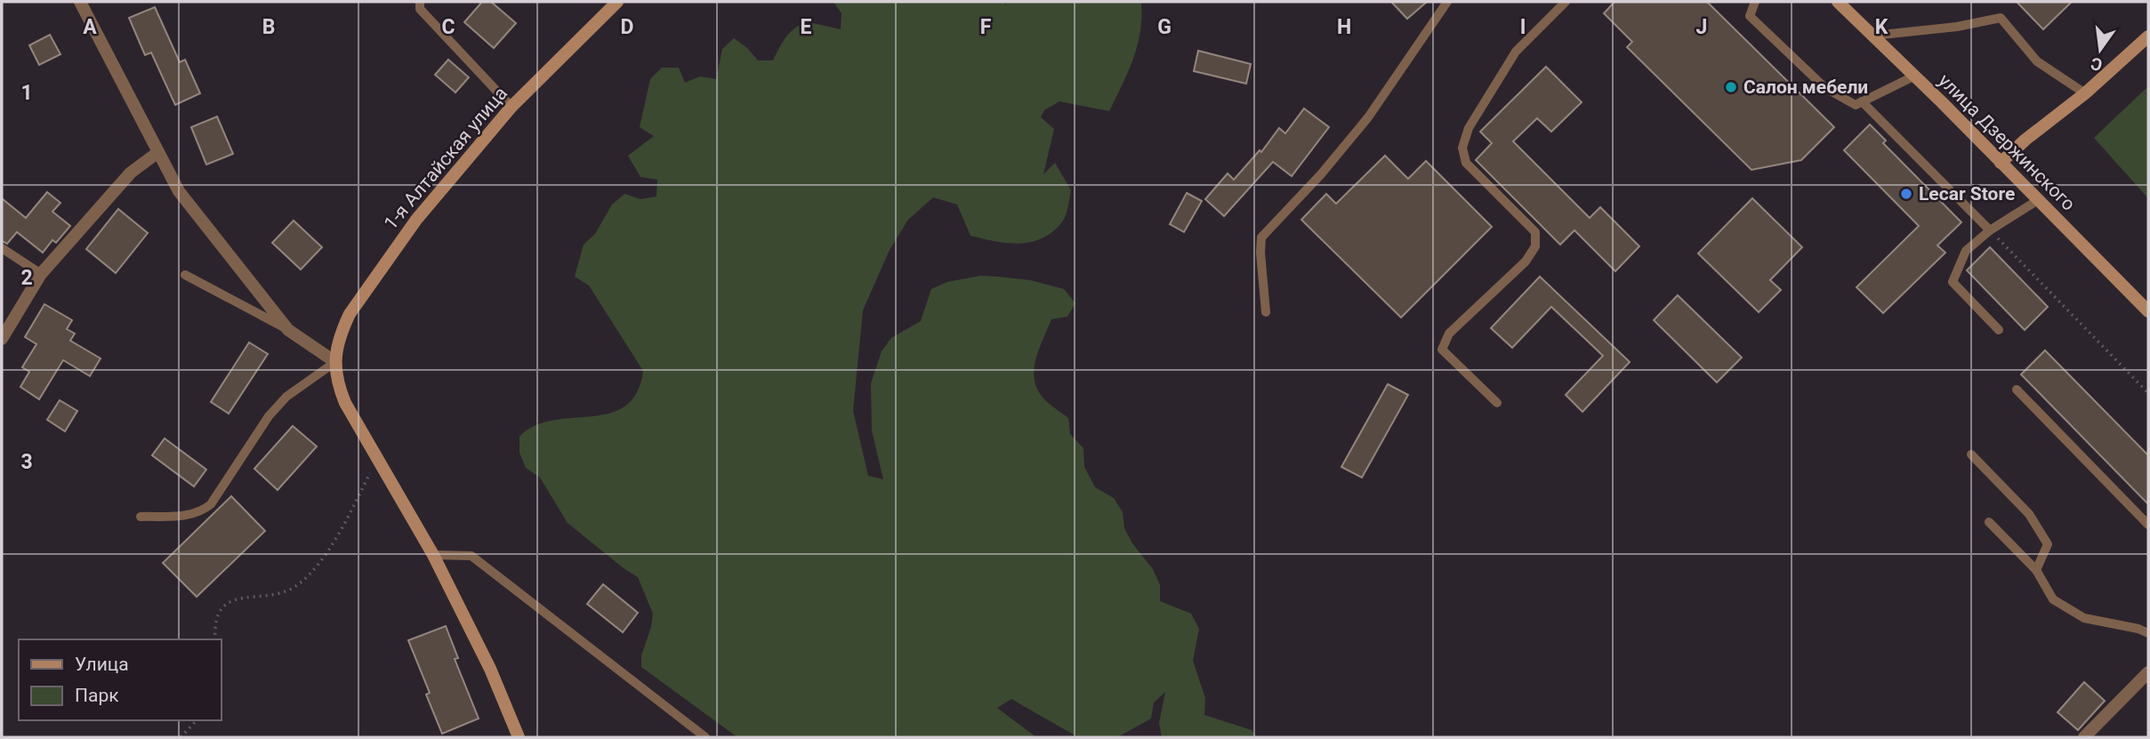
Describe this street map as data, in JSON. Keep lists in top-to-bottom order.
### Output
{
  "streets": {
    "street": ["улица Дзержинского", "1-я Алтайская улица"]
  },
  "places": ["Салон мебели", "Lecar Store"],
  "legend": ["Улица", "Парк"],
  "north": "bottom",
  "grid": {
    "columns": [
      "A",
      "B",
      "C",
      "D",
      "E",
      "F",
      "G",
      "H",
      "I",
      "J",
      "K"
    ],
    "rows": ["1", "2", "3"]
  }
}
